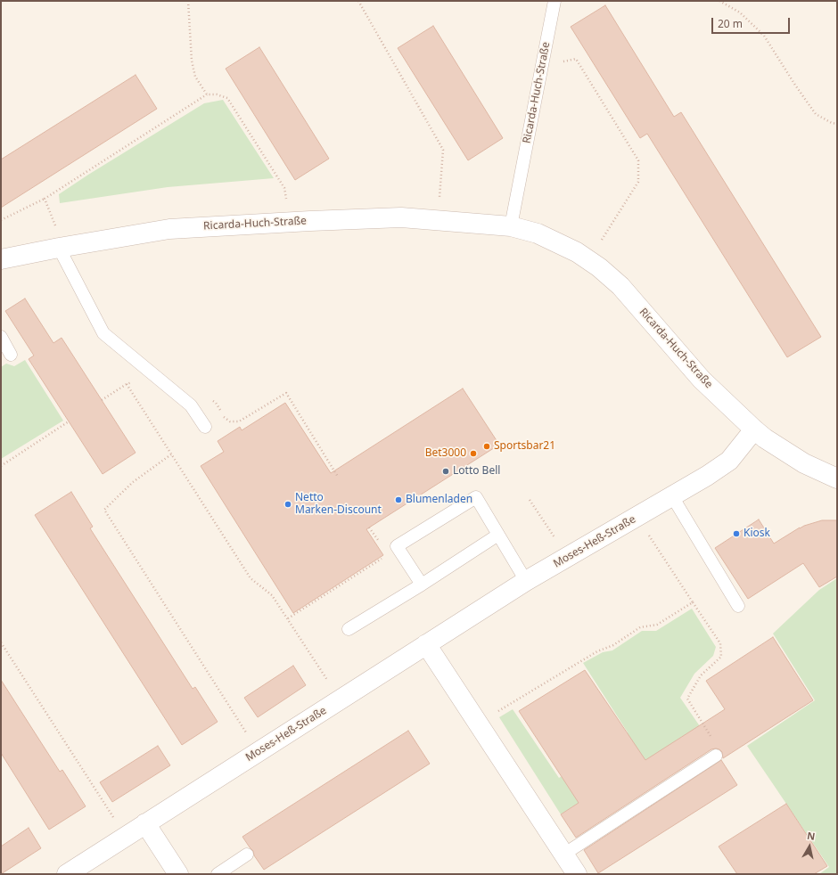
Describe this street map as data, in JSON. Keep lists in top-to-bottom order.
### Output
{
  "streets": {
    "street": ["Ricarda-Huch-Straße", "Moses-Heß-Straße"]
  },
  "crossings": [
    ["Ricarda-Huch-Straße", "Moses-Heß-Straße"]
  ],
  "places": [
    "Sportsbar21",
    "Bet3000",
    "Lotto Bell",
    "Blumenladen",
    "Netto Marken-Discount",
    "Kiosk"
  ],
  "scale_bar": "20 m",
  "north": "top"
}
